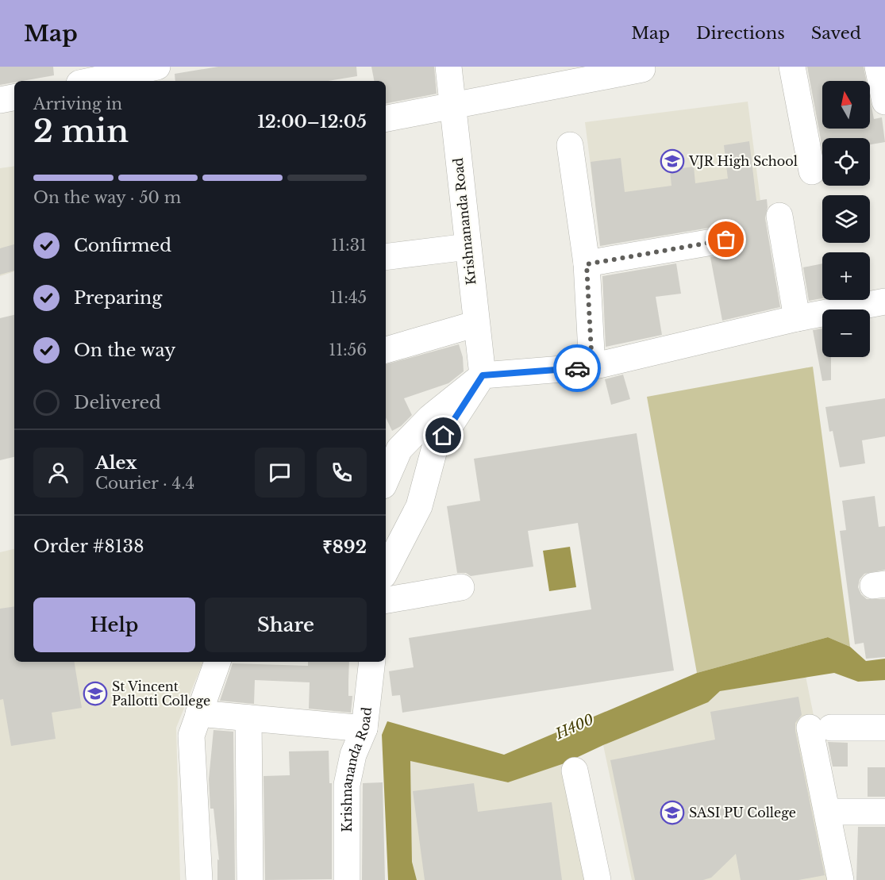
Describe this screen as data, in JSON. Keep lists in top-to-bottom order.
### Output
{
  "streets": {
    "street": ["Krishnananda Road"]
  },
  "water": ["H400"],
  "places": {
    "school or university": ["VJR High School", "St Vincent Pallotti College", "SASI PU College"]
  },
  "north": "top",
  "page": {
    "header": "Map",
    "nav": ["Map", "Directions", "Saved"],
    "map_buttons": ["+", "−"],
    "heading": ["2 min", "Arriving in", "12:00–12:05"],
    "panel": [
      "Alex",
      "Courier · 4.4",
      "Order #8138",
      "₹892"
    ],
    "bar": "On the way · 50 m",
    "list": [
      ["Confirmed", "11:31"],
      ["Preparing", "11:45"],
      ["On the way", "11:56"],
      "Delivered"
    ],
    "buttons": ["Help", "Share"]
  }
}
